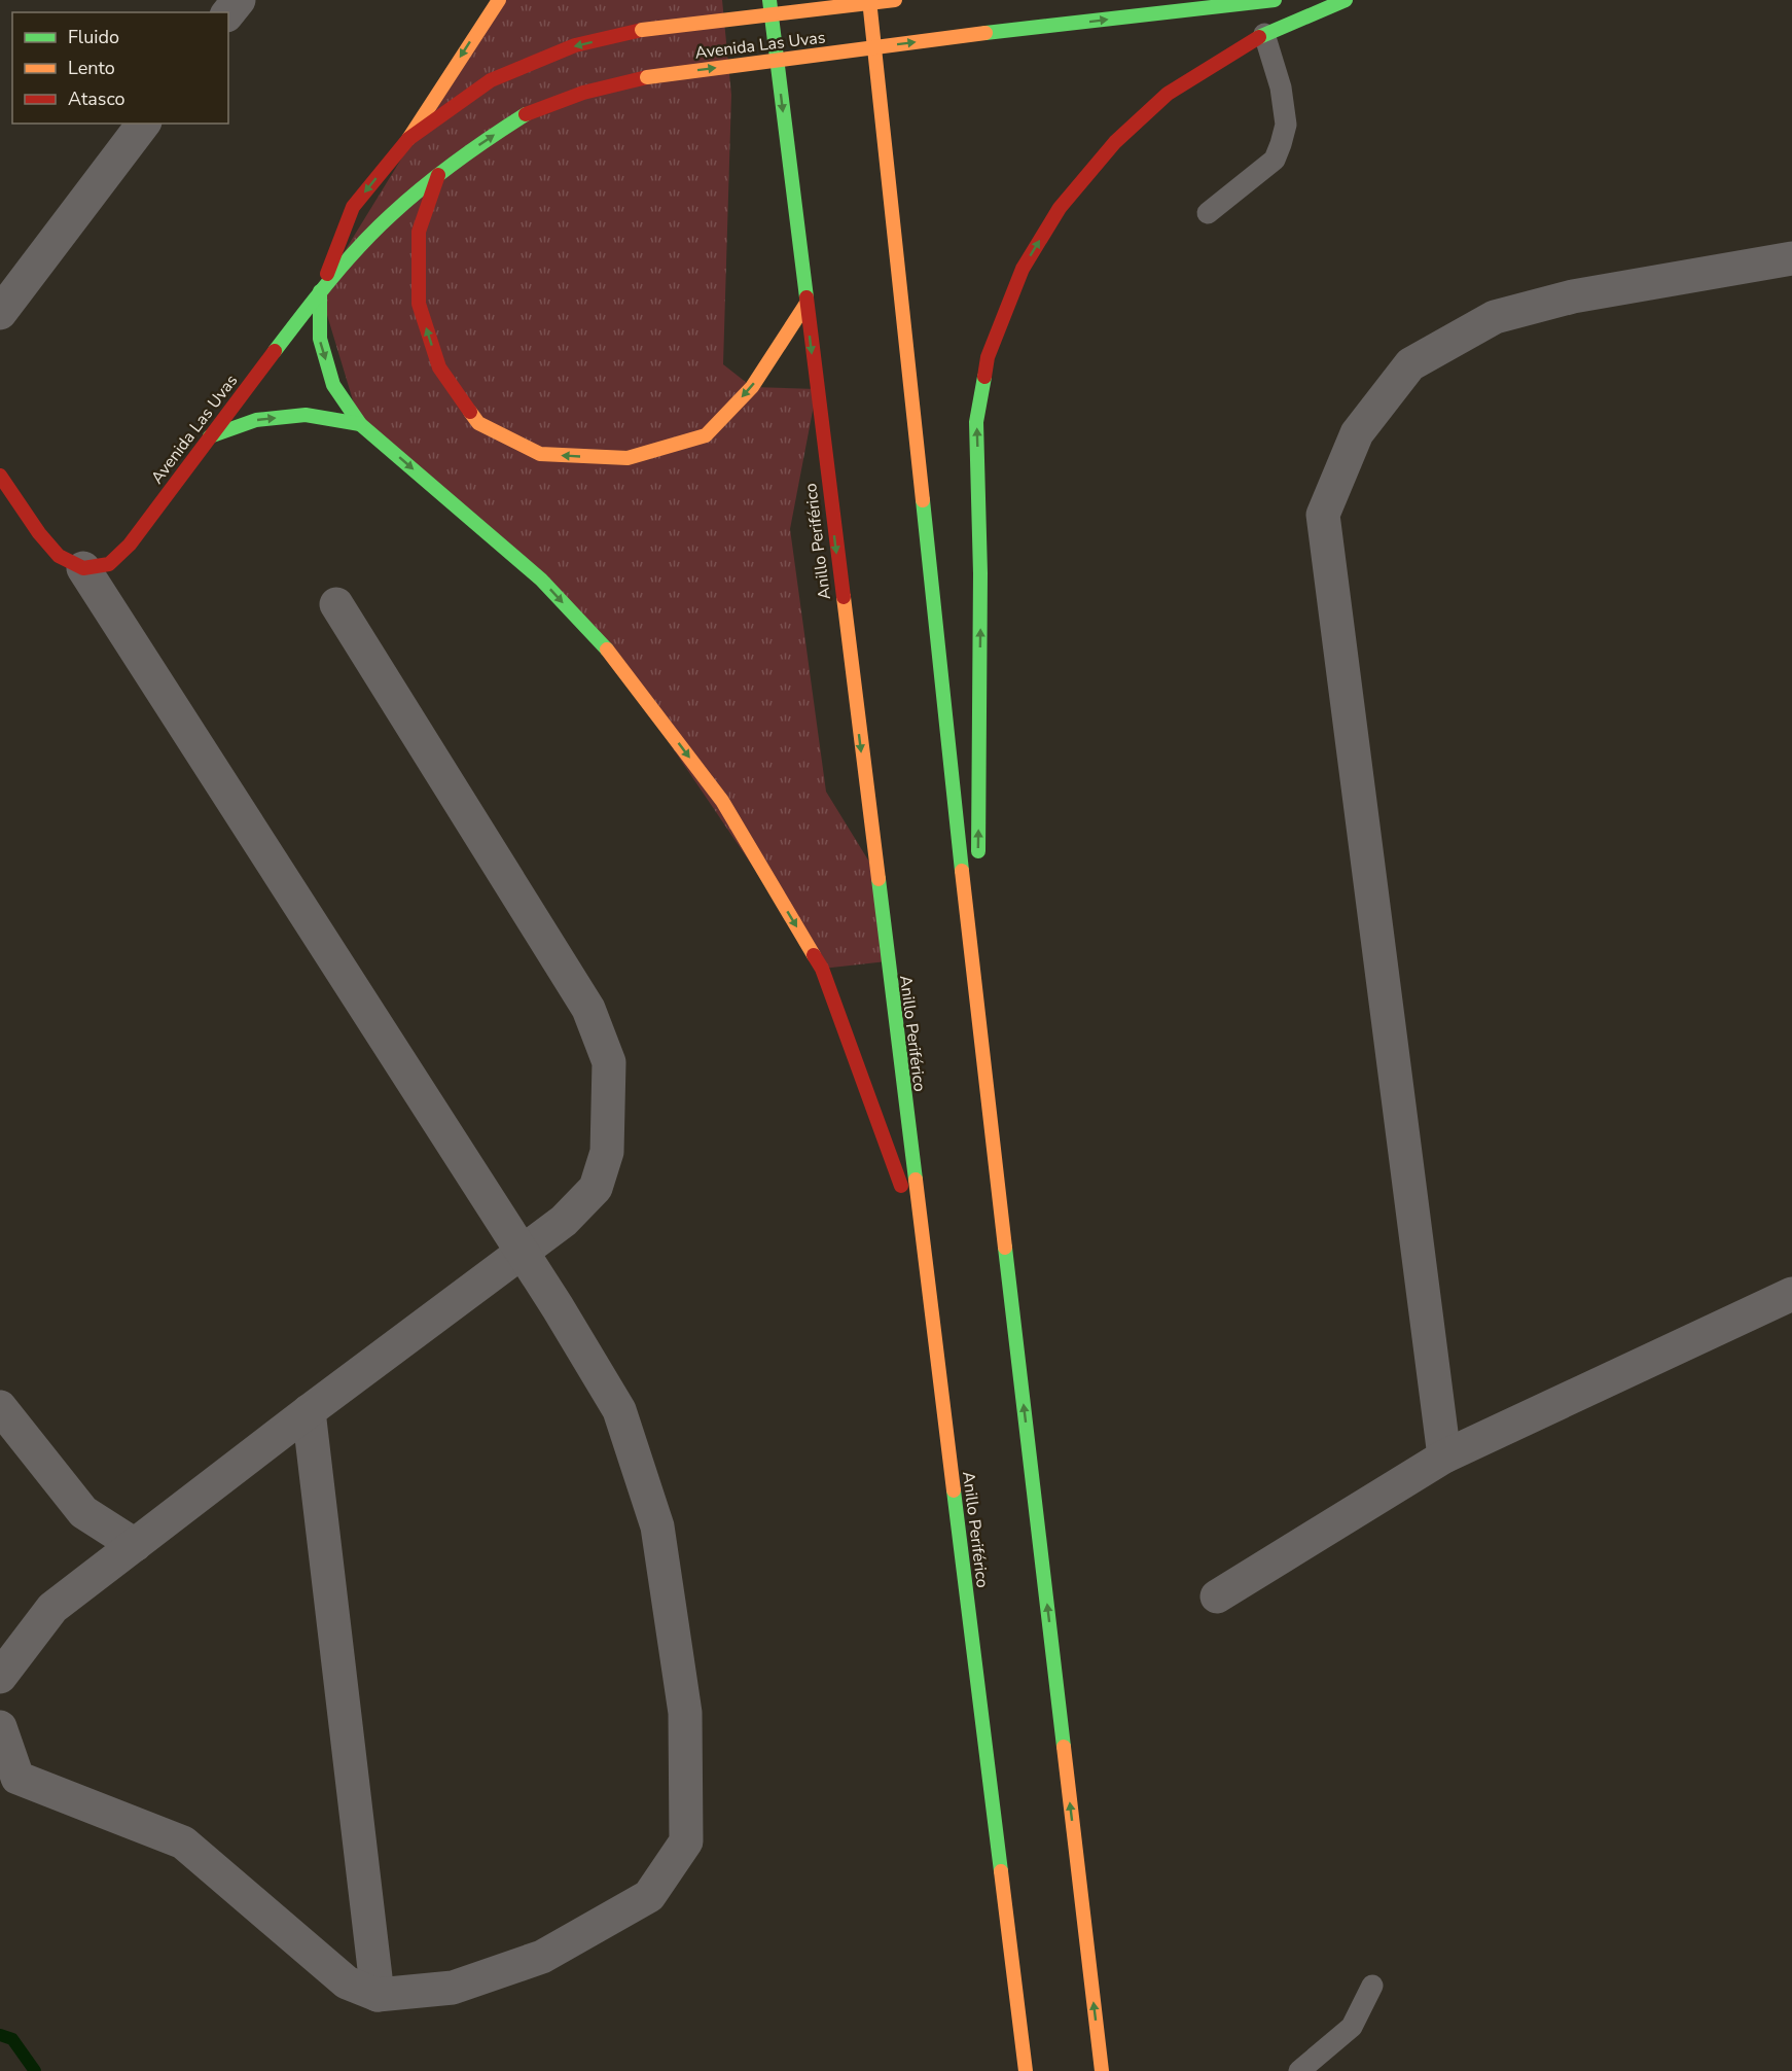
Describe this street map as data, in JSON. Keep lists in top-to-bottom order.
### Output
{
  "streets": {
    "main road": ["Avenida Las Uvas", "Anillo Periférico"]
  },
  "legend": ["Fluido", "Lento", "Atasco"]
}
